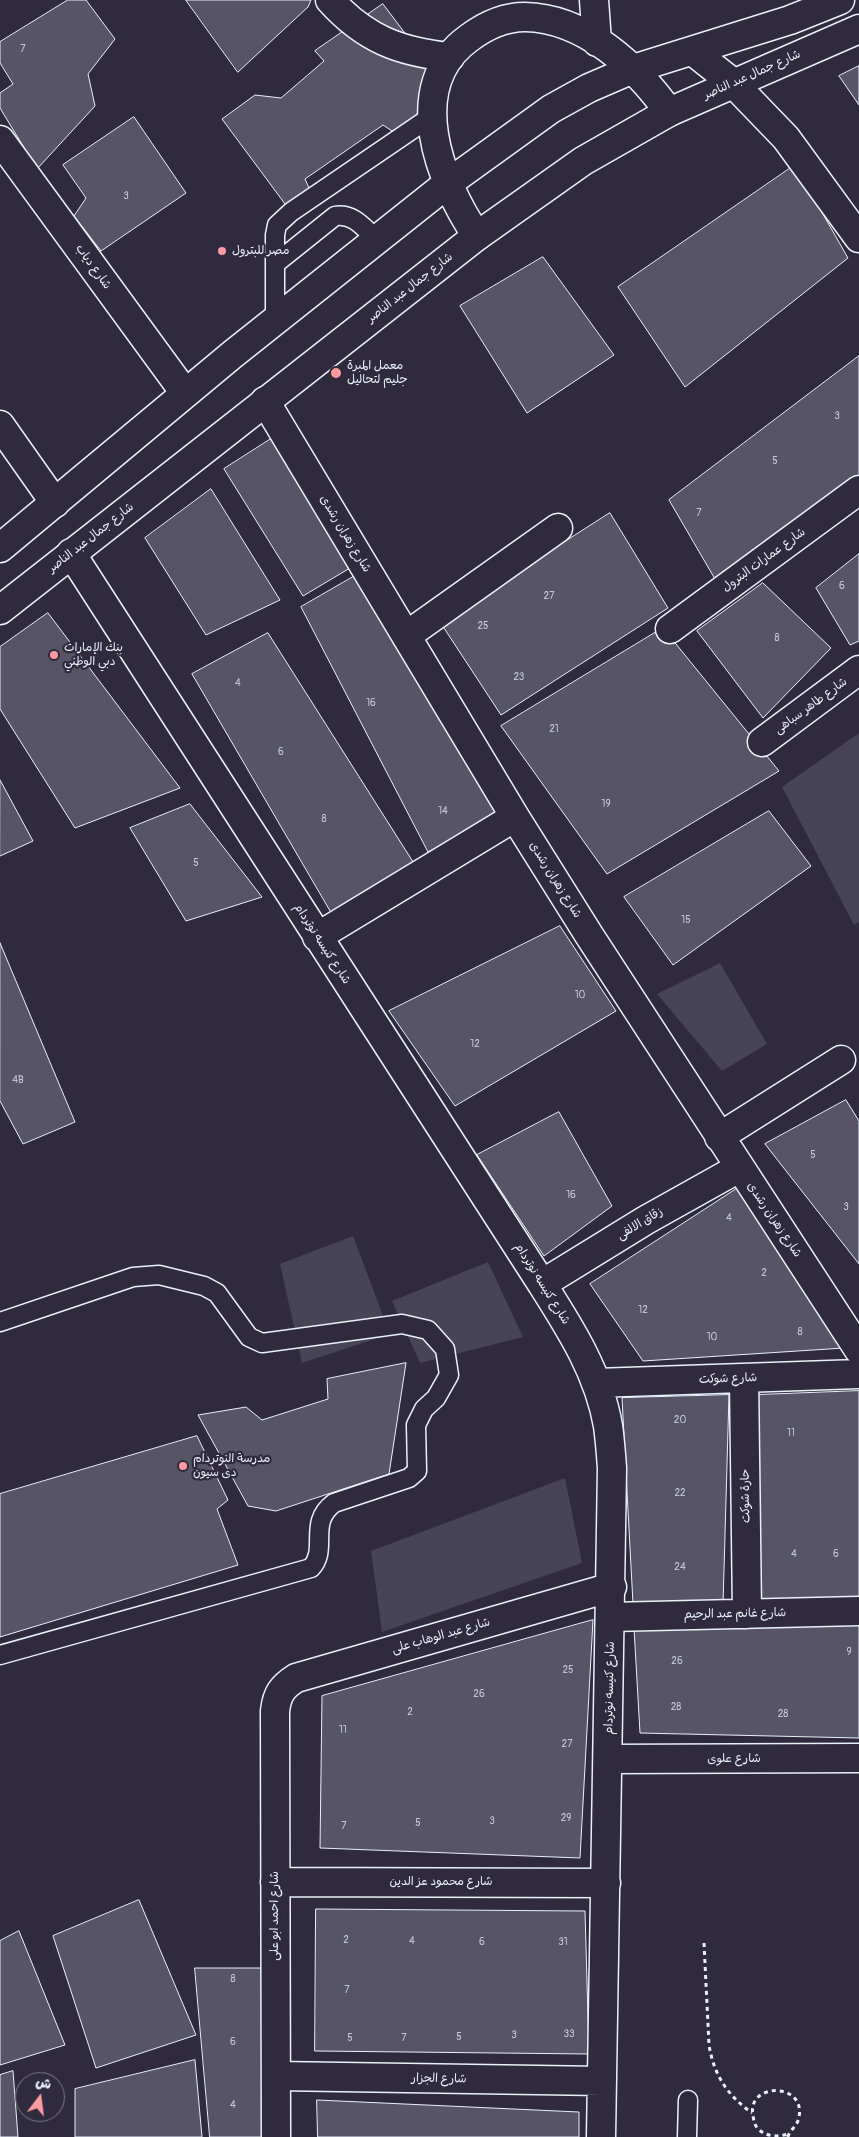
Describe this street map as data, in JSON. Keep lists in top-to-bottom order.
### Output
{
  "streets": {
    "street": [
      "شارع جمال عبد الناصر",
      "شارع دياب",
      "شارع زهران رشدى",
      "شارع عمارات البترول",
      "شارع طاهر سباهى",
      "شارع كنيسه نوتردام",
      "زقاق الالفى",
      "شارع شوكت",
      "حارة شوكت",
      "شارع غانم عبد الرحيم",
      "شارع عبد الوهاب على",
      "شارع علوى",
      "شارع محمود عز الدين",
      "شارع احمد ابو على",
      "شارع الجزار"
    ]
  },
  "crossings": [
    ["شارع جمال عبد الناصر", "شارع زهران رشدى"],
    ["شارع جمال عبد الناصر", "شارع كنيسه نوتردام"],
    ["شارع زهران رشدى", "زقاق الالفى"],
    ["شارع كنيسه نوتردام", "زقاق الالفى"],
    ["شارع كنيسه نوتردام", "شارع شوكت"],
    ["شارع كنيسه نوتردام", "شارع غانم عبد الرحيم"],
    ["شارع كنيسه نوتردام", "شارع عبد الوهاب على"],
    ["شارع كنيسه نوتردام", "شارع علوى"],
    ["شارع كنيسه نوتردام", "شارع محمود عز الدين"],
    ["شارع كنيسه نوتردام", "شارع الجزار"],
    ["شارع شوكت", "حارة شوكت"],
    ["حارة شوكت", "شارع غانم عبد الرحيم"],
    ["شارع عبد الوهاب على", "شارع احمد ابو على"],
    ["شارع محمود عز الدين", "شارع احمد ابو على"],
    ["شارع احمد ابو على", "شارع الجزار"]
  ],
  "places": [
    "مصر للبترول",
    "معمل المبرة جليم لتحاليل",
    "بنك الإمارات دبي الوطني",
    "مدرسة النوتردام دى سيون"
  ],
  "house_numbers": [
    "7",
    "3",
    "3",
    "5",
    "7",
    "6",
    "27",
    "25",
    "8",
    "23",
    "4",
    "16",
    "21",
    "6",
    "19",
    "14",
    "8",
    "5",
    "15",
    "10",
    "12",
    "4B",
    "5",
    "16",
    "3",
    "4",
    "2",
    "12",
    "8",
    "10",
    "20",
    "11",
    "22",
    "4",
    "6",
    "24",
    "9",
    "26",
    "25",
    "26",
    "28",
    "2",
    "28",
    "11",
    "27",
    "29",
    "3",
    "5",
    "7",
    "2",
    "4",
    "6",
    "31",
    "8",
    "7",
    "33",
    "3",
    "5",
    "5",
    "7",
    "6",
    "4"
  ],
  "north": "top"
}
